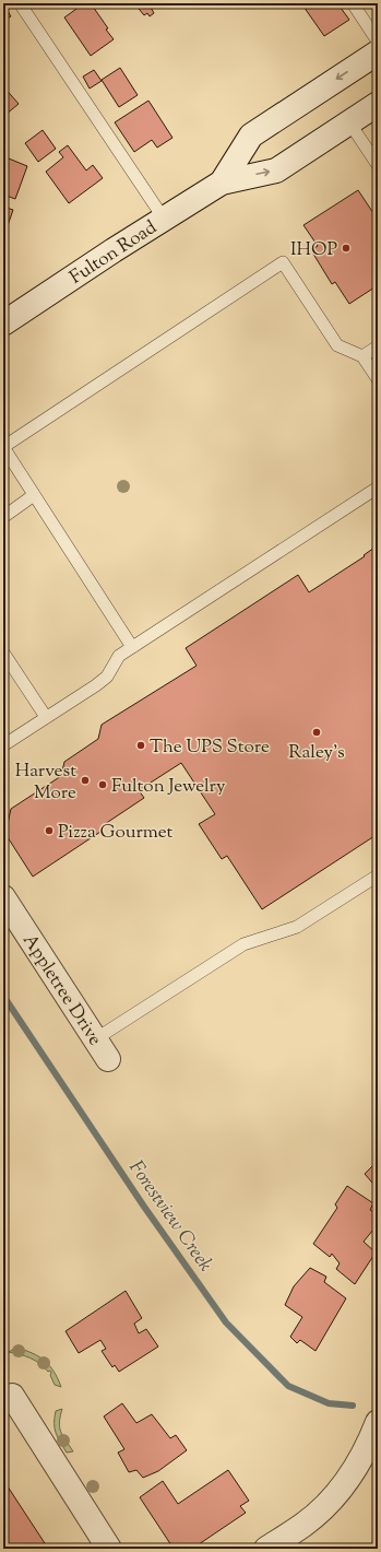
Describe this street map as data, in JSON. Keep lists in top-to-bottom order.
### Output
{
  "streets": {
    "main road": ["Fulton Road", "Appletree Drive"]
  },
  "water": ["Forestview Creek"],
  "places": [
    "IHOP",
    "Raley's",
    "The UPS Store",
    "Harvest More",
    "Fulton Jewelry",
    "Pizza Gourmet"
  ]
}
